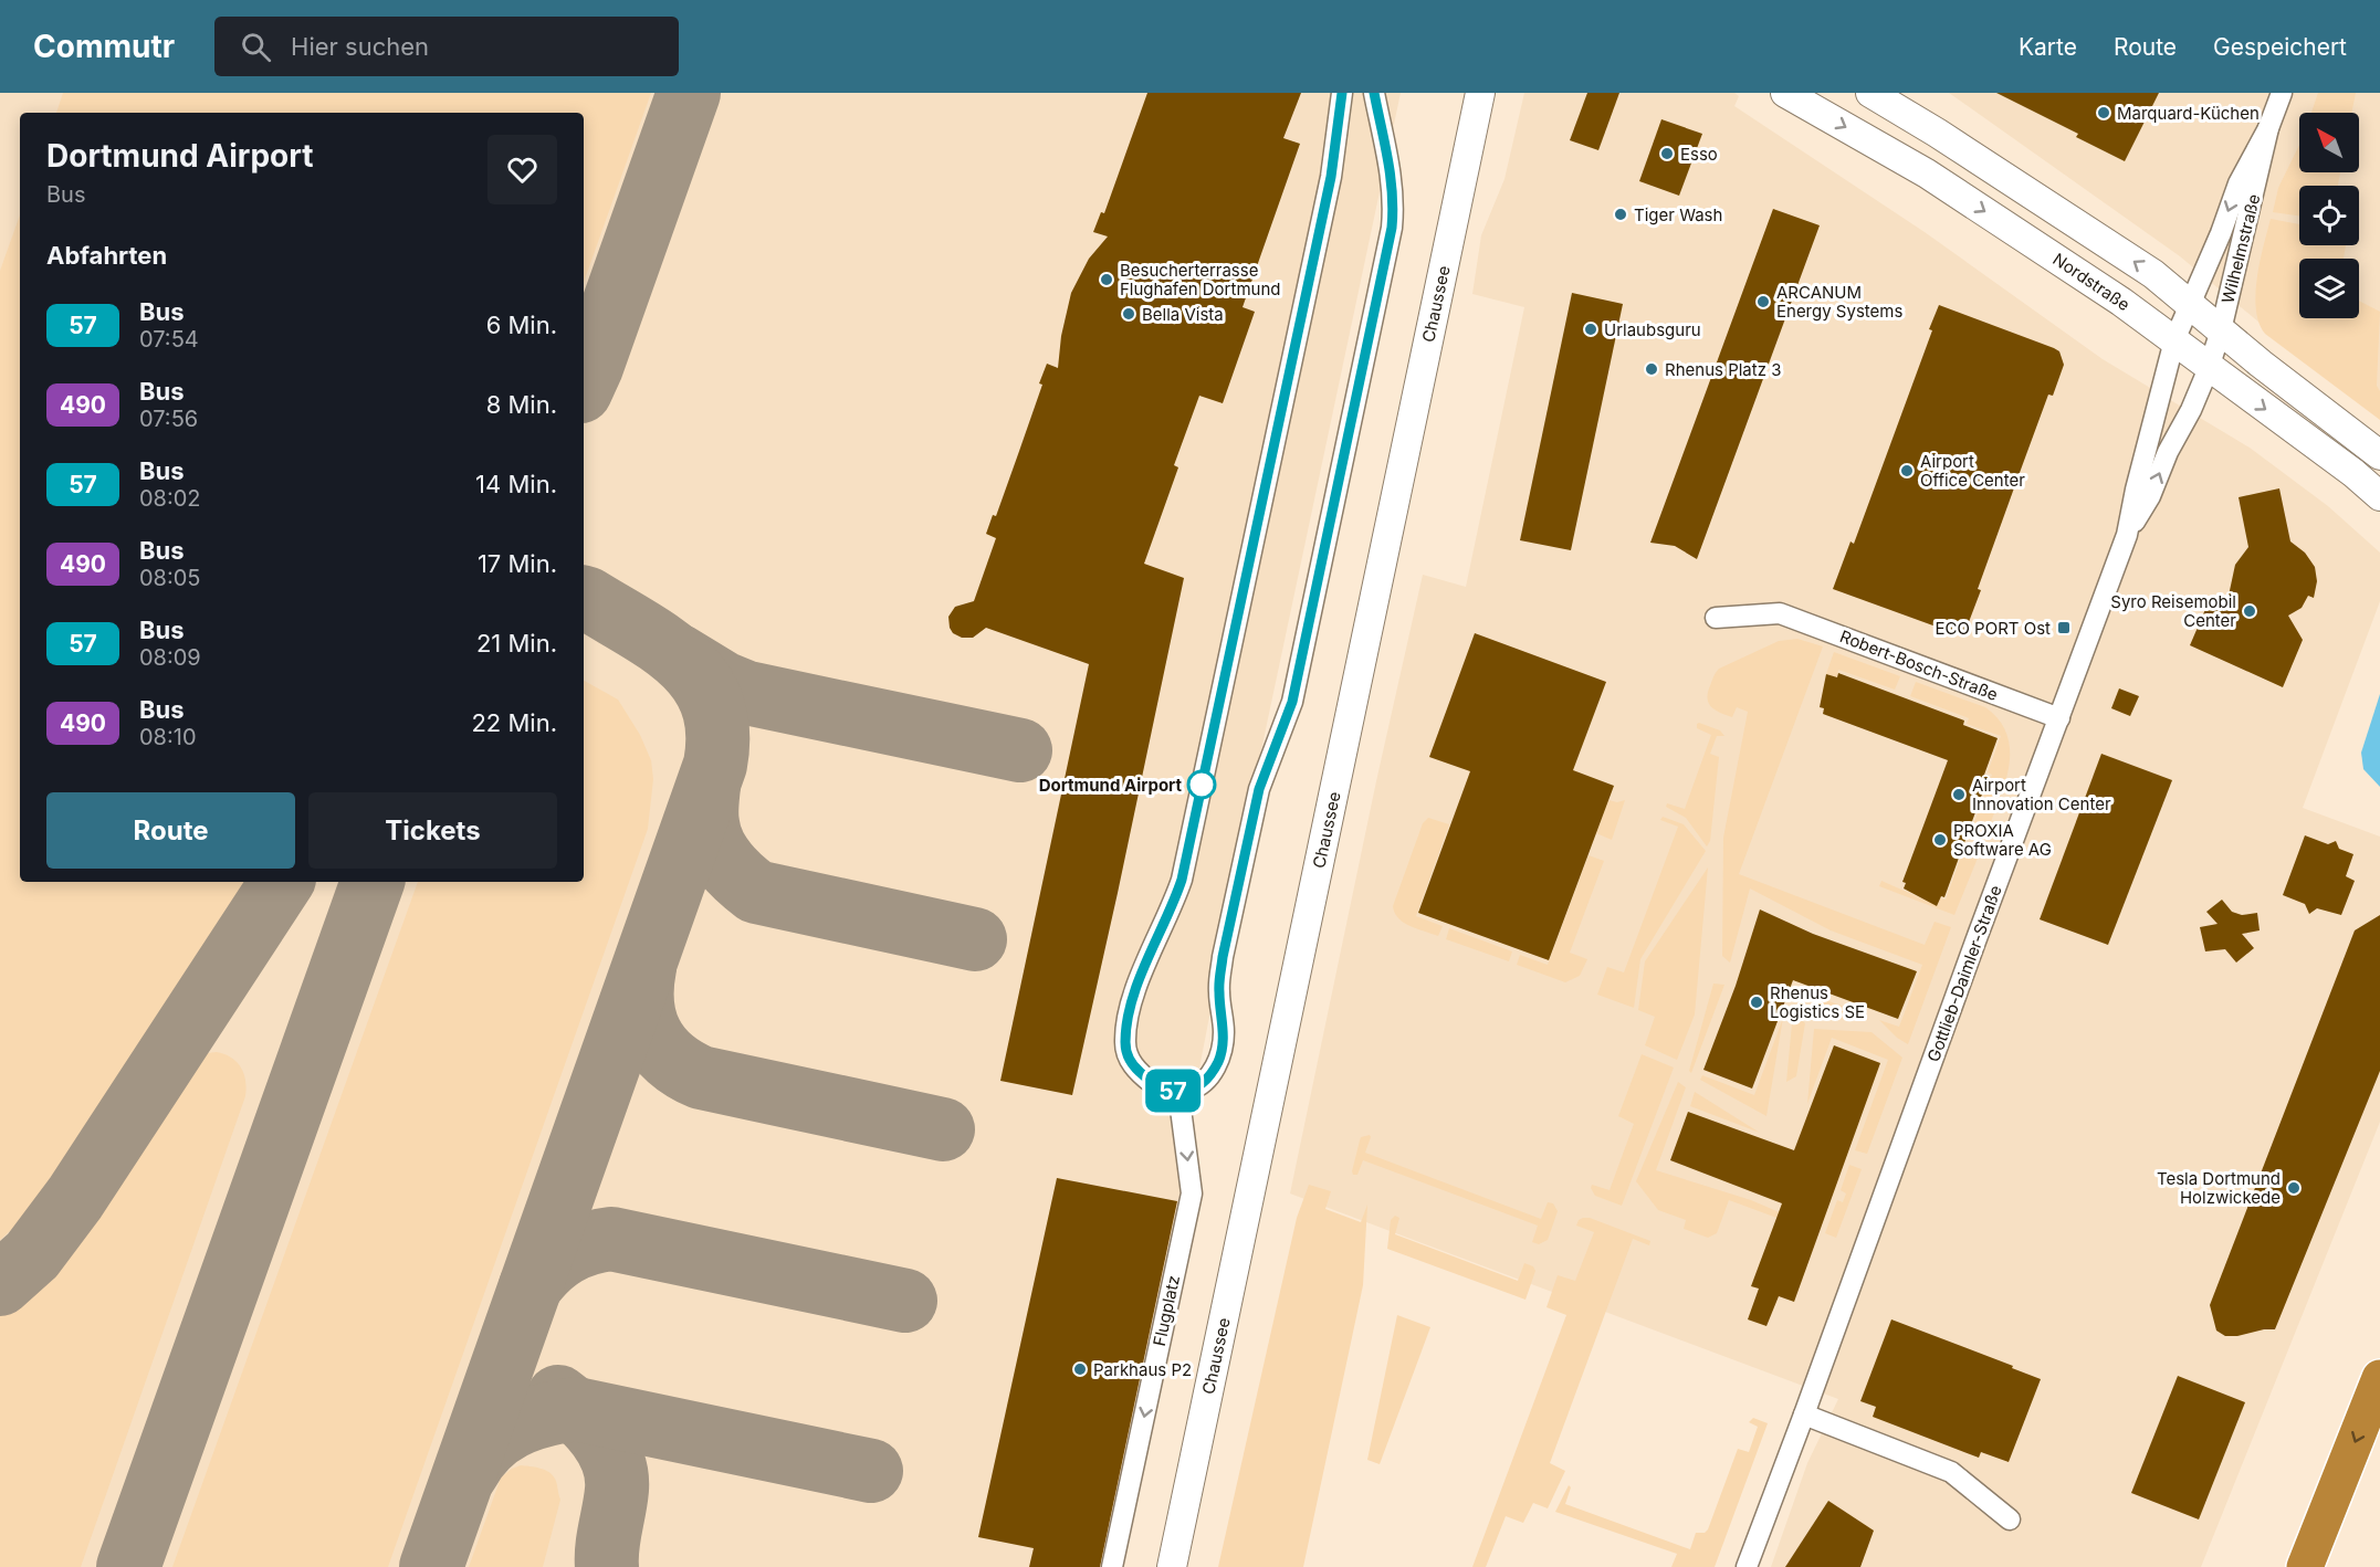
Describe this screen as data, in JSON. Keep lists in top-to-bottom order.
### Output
{
  "streets": {
    "main road": ["Nordstraße", "Chaussee"],
    "street": [
      "Wilhelmstraße",
      "Robert-Bosch-Straße",
      "Gottlieb-Daimler-Straße",
      "Flugplatz"
    ]
  },
  "crossings": [
    ["Wilhelmstraße", "Nordstraße"],
    ["Wilhelmstraße", "Gottlieb-Daimler-Straße"],
    ["Nordstraße", "Gottlieb-Daimler-Straße"],
    ["Robert-Bosch-Straße", "Gottlieb-Daimler-Straße"]
  ],
  "one_way": ["Flugplatz"],
  "places": {
    "other": [
      "Marquard-Küchen",
      "Esso",
      "Tiger Wash",
      "Besucherterrasse Flughafen Dortmund",
      "ARCANUM Energy Systems",
      "Bella Vista",
      "Urlaubsguru",
      "Rhenus Platz 3",
      "Airport Office Center",
      "Syro Reisemobil Center",
      "Dortmund Airport",
      "Airport Innovation Center",
      "PROXIA Software AG",
      "Rhenus Logistics SE",
      "Tesla Dortmund Holzwickede",
      "Parkhaus P2"
    ],
    "transit": ["ECO PORT Ost"]
  },
  "lines": ["bus line 57"],
  "north": "top left",
  "page": {
    "header": "Commutr",
    "search": "Hier suchen",
    "nav": ["Karte", "Route", "Gespeichert"],
    "on_map": "57",
    "heading": [
      ["Dortmund Airport", "Bus"],
      "Abfahrten"
    ],
    "list": [
      {
        "mark": "57",
        "name": "Bus",
        "note": "07:54",
        "value": "6 Min."
      },
      {
        "mark": "490",
        "name": "Bus",
        "note": "07:56",
        "value": "8 Min."
      },
      {
        "mark": "57",
        "name": "Bus",
        "note": "08:02",
        "value": "14 Min."
      },
      {
        "mark": "490",
        "name": "Bus",
        "note": "08:05",
        "value": "17 Min."
      },
      {
        "mark": "57",
        "name": "Bus",
        "note": "08:09",
        "value": "21 Min."
      },
      {
        "mark": "490",
        "name": "Bus",
        "note": "08:10",
        "value": "22 Min."
      }
    ],
    "buttons": ["Route", "Tickets"]
  }
}
